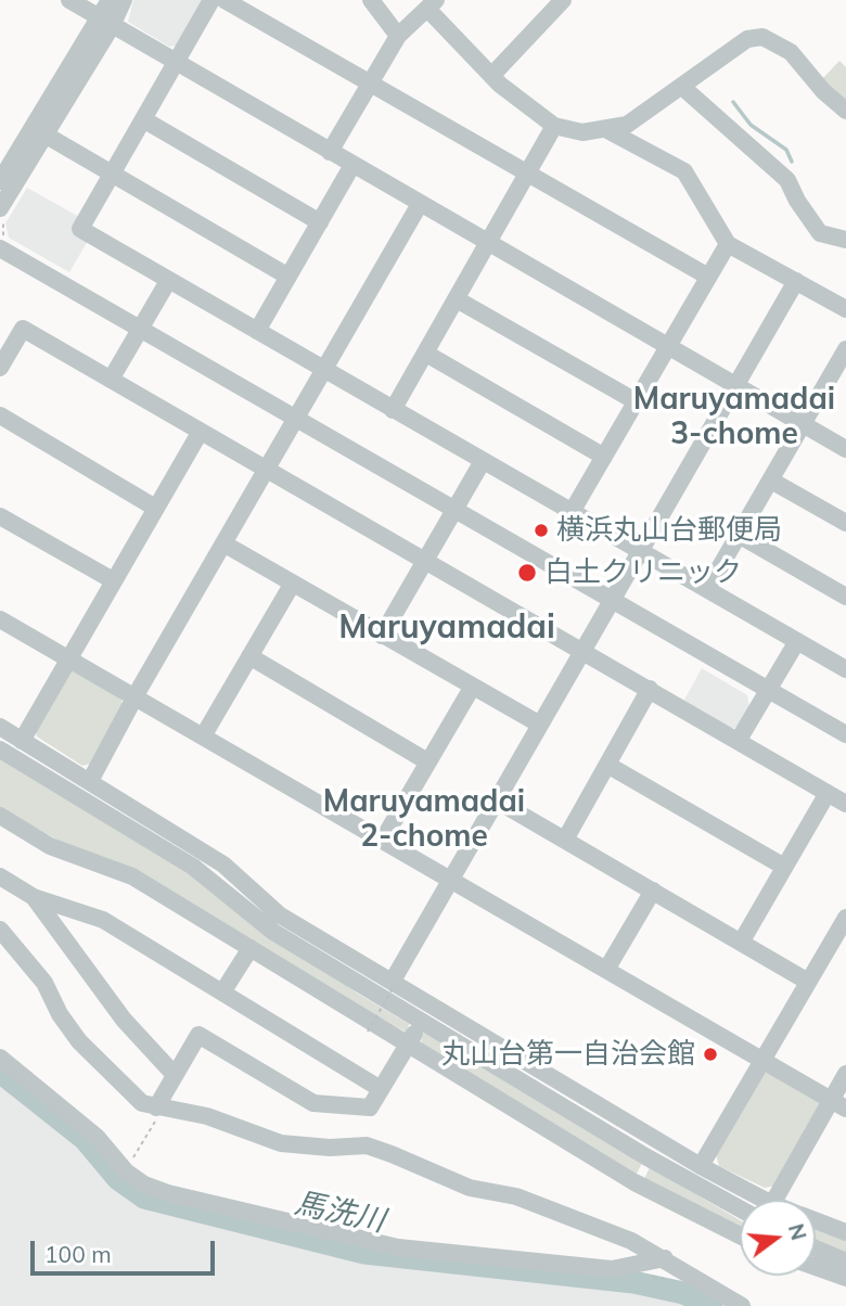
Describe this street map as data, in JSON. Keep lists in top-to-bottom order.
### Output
{
  "districts": ["Maruyamadai 3-chome", "Maruyamadai", "Maruyamadai 2-chome"],
  "water": ["馬洗川"],
  "places": ["横浜丸山台郵便局", "白土クリニック", "丸山台第一自治会館"],
  "scale_bar": "100 m",
  "north": "right"
}
